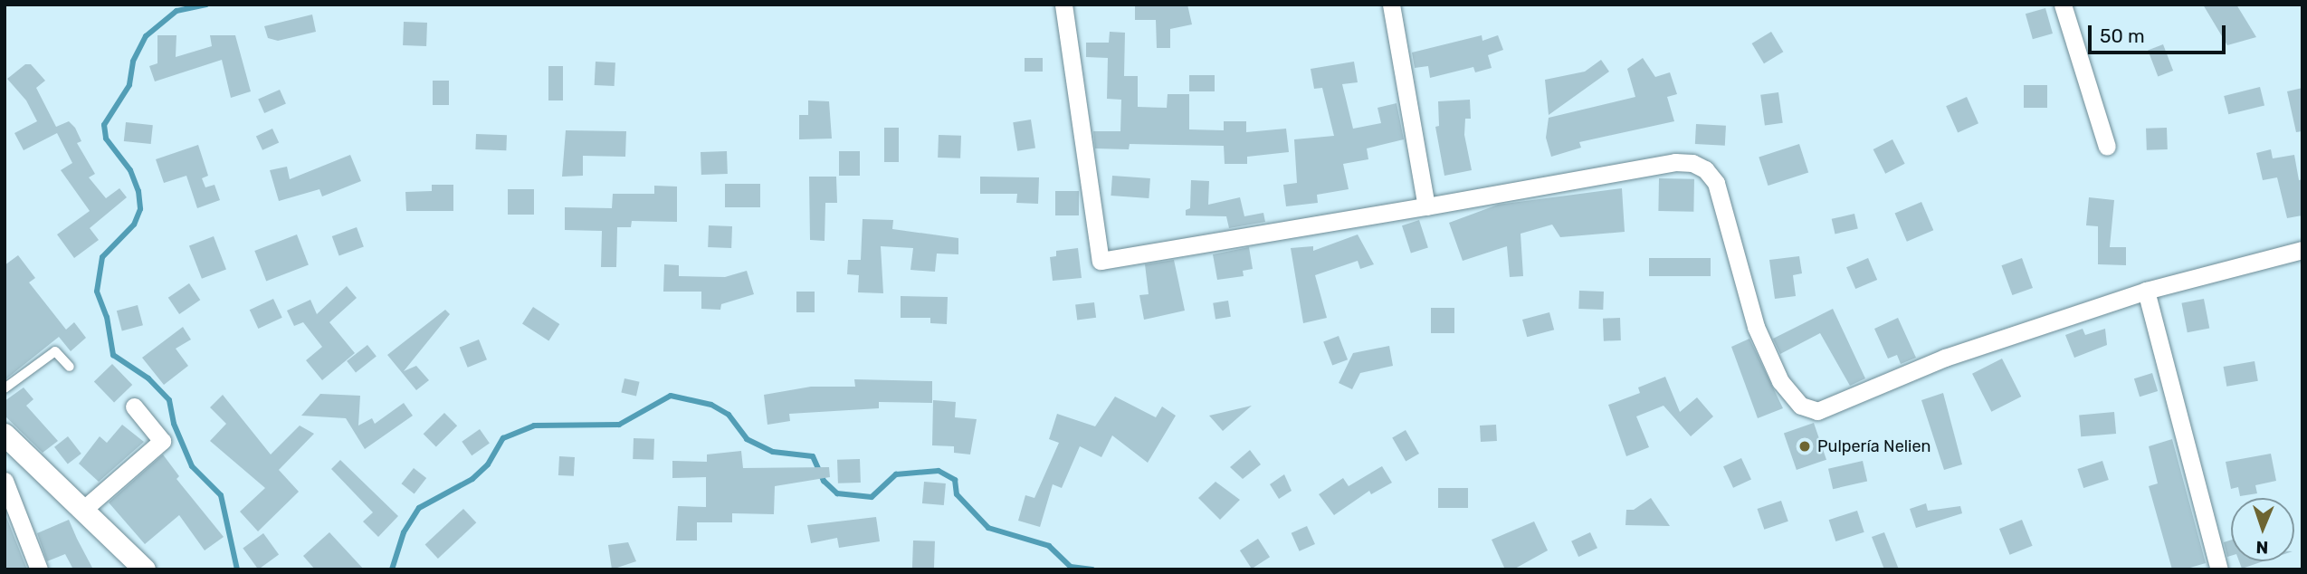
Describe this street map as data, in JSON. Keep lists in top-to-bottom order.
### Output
{
  "places": ["Pulpería Nelien"],
  "scale_bar": "50 m",
  "north": "bottom"
}
